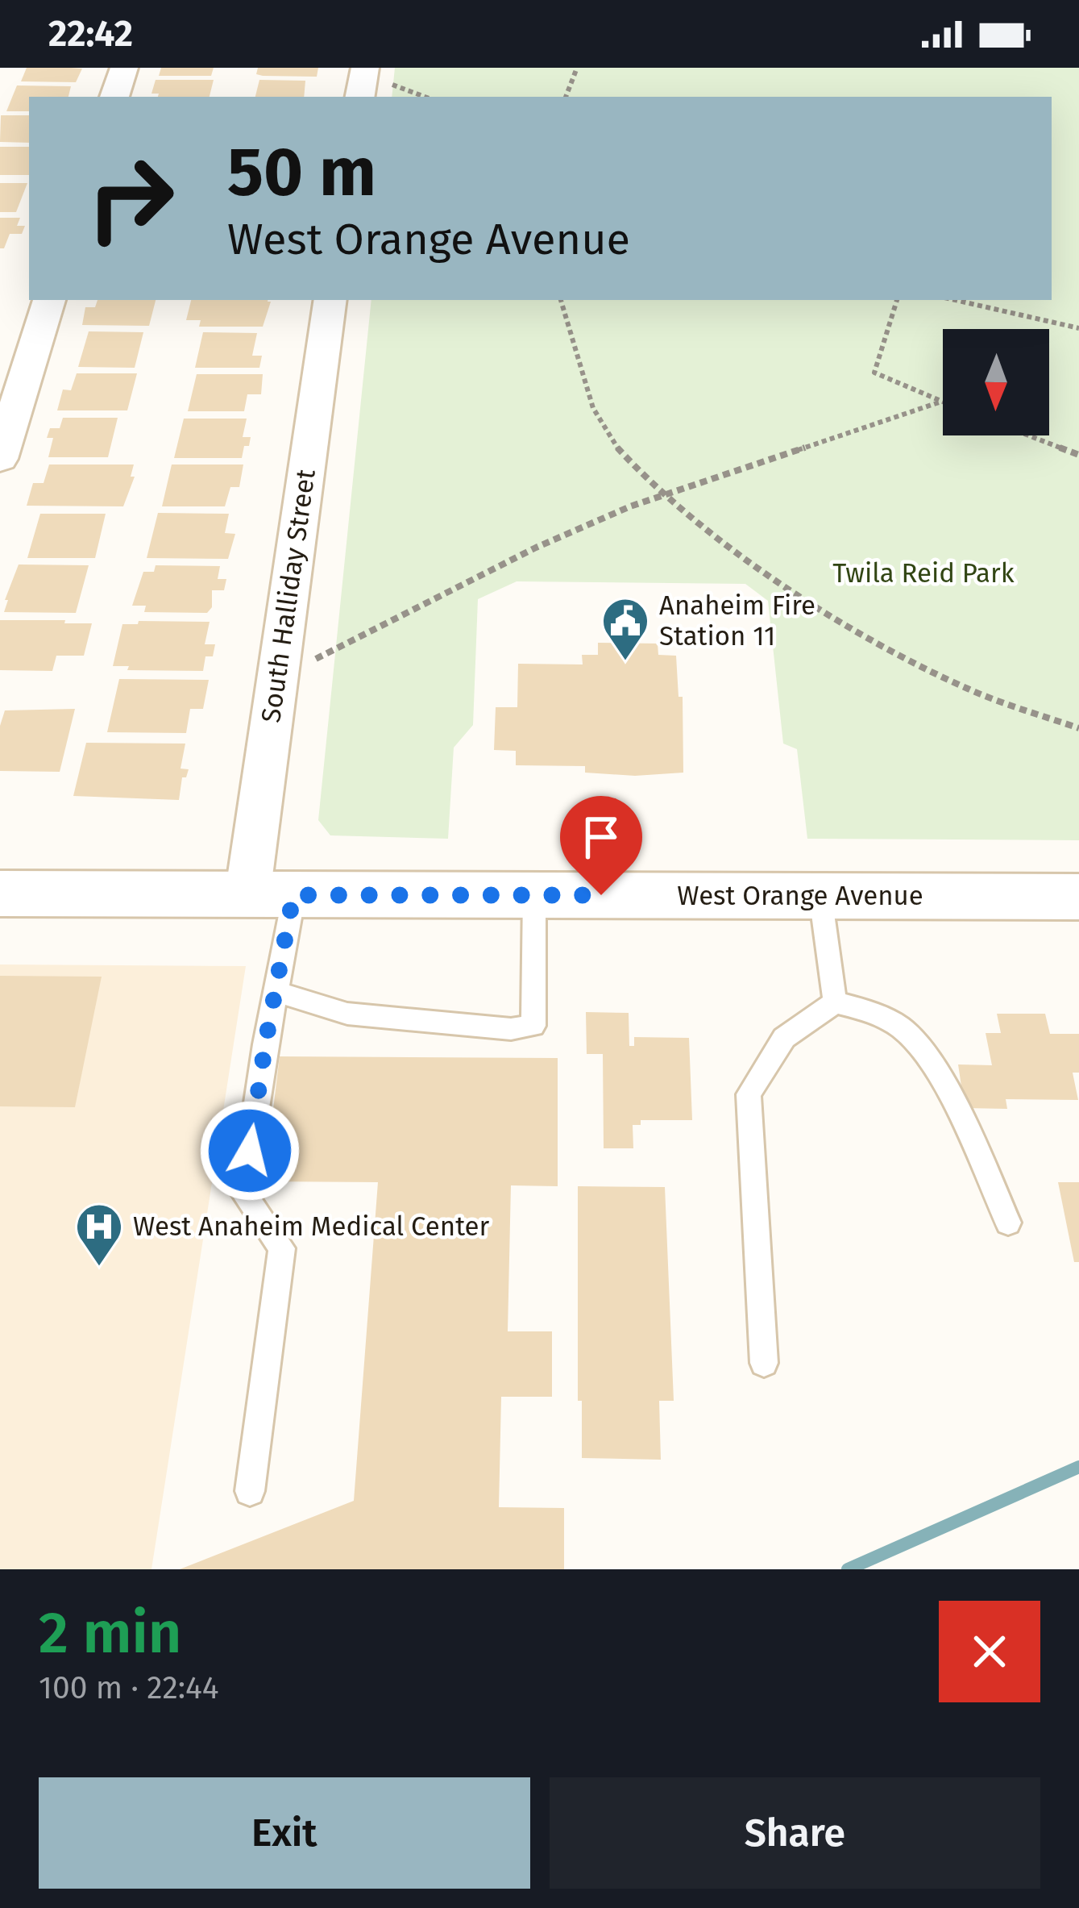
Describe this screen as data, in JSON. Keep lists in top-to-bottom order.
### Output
{
  "streets": {
    "street": ["South Halliday Street", "West Orange Avenue"]
  },
  "crossings": [
    ["South Halliday Street", "West Orange Avenue"]
  ],
  "parks": ["Twila Reid Park"],
  "places": {
    "public building": ["Anaheim Fire Station 11"],
    "hospital": ["West Anaheim Medical Center"]
  },
  "north": "bottom",
  "page": {
    "status": "22:42",
    "turn": ["50 m", "West Orange Avenue"],
    "heading": ["2 min", "100 m · 22:44"],
    "buttons": ["Exit", "Share"]
  }
}
